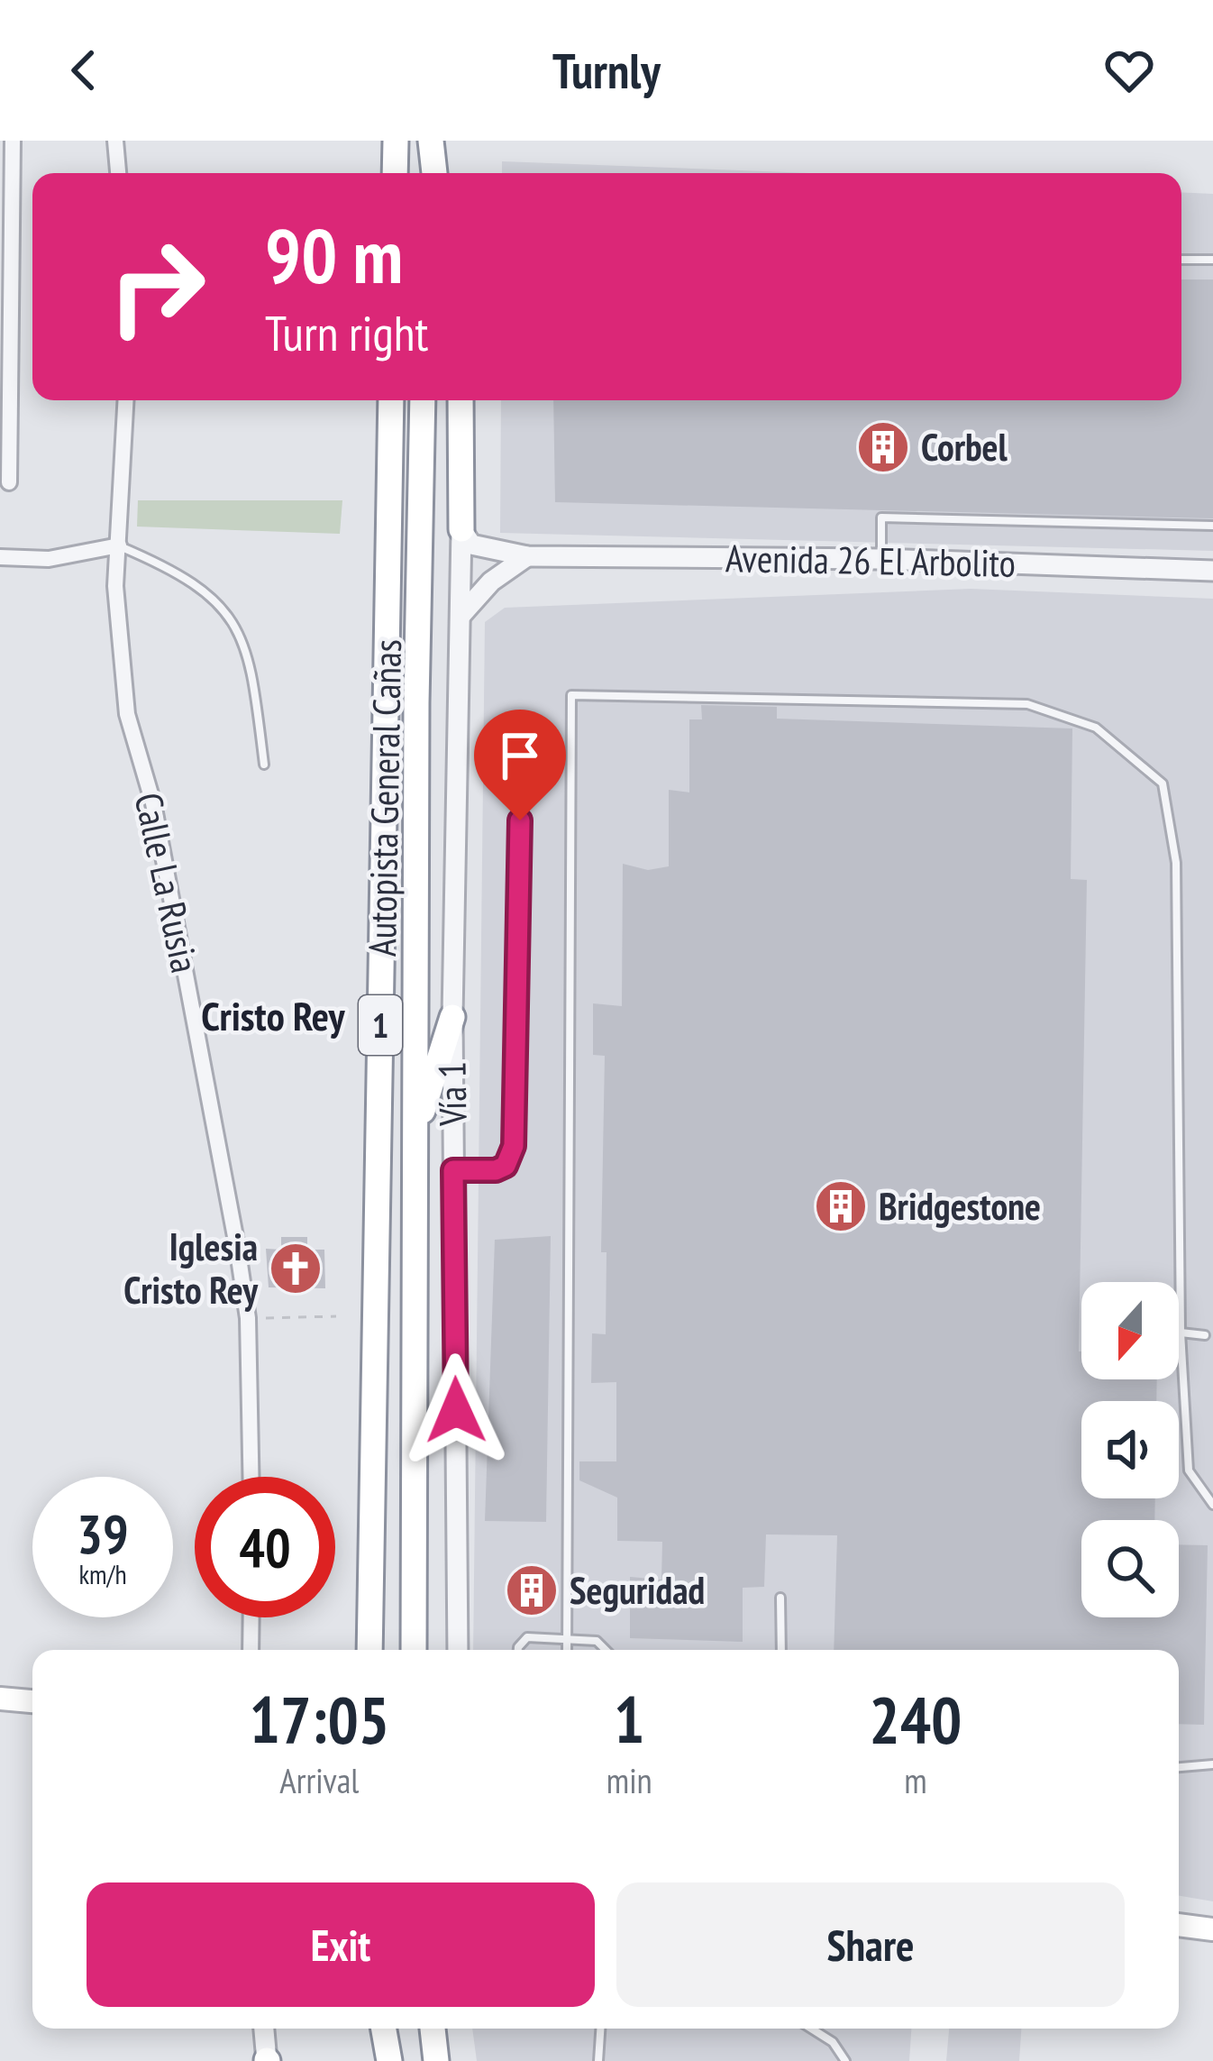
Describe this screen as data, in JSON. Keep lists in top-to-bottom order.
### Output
{
  "streets": {
    "highway": ["Autopista General Cañas", "1"],
    "street": ["Avenida 26 El Arbolito", "Calle La Rusia", "Vía 1"]
  },
  "crossings": [
    ["Avenida 26 El Arbolito", "Vía 1"]
  ],
  "districts": ["Cristo Rey"],
  "places": {
    "building": ["Corbel", "Bridgestone", "Seguridad"],
    "church": ["Iglesia Cristo Rey"]
  },
  "north": "bottom",
  "page": {
    "header": "Turnly",
    "turn": ["90 m", "Turn right"],
    "speed": "39 km/h",
    "limit": "40",
    "eta": [
      "17:05",
      "Arrival",
      "1",
      "min",
      "240",
      "m"
    ],
    "buttons": ["Exit", "Share"]
  }
}
